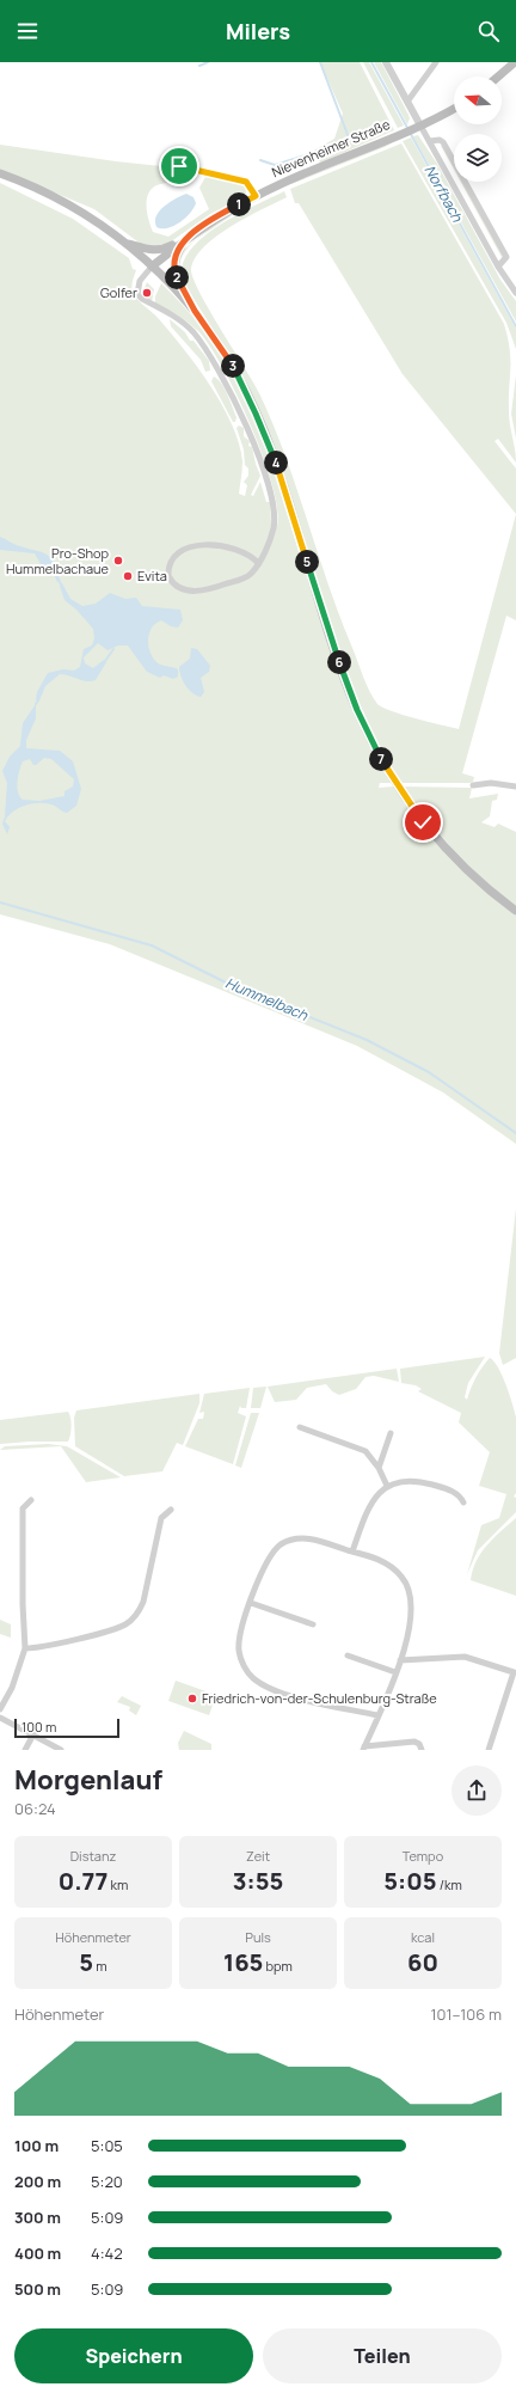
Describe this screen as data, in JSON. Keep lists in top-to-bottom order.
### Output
{
  "streets": {
    "main road": ["Nievenheimer Straße"]
  },
  "water": ["Norfbach", "Hummelbach"],
  "places": [
    "Golfer",
    "Pro-Shop Hummelbachaue",
    "Evita",
    "Friedrich-von-der-Schulenburg-Straße"
  ],
  "scale_bar": "100 m",
  "north": "left",
  "page": {
    "header": "Milers",
    "pins": [
      "1",
      "2",
      "3",
      "4",
      "5",
      "6",
      "7"
    ],
    "scale": "100 m",
    "heading": ["Morgenlauf", "06:24"],
    "stats": [
      ["Distanz", "0.77 km"],
      ["Zeit", "3:55"],
      ["Tempo", "5:05 /km"],
      ["Höhenmeter", "5 m"],
      ["Puls", "165 bpm"],
      ["kcal", "60"]
    ],
    "chart": ["Höhenmeter", "101–106 m"],
    "list": [
      {
        "name": "100 m",
        "note": "5:05"
      },
      {
        "name": "200 m",
        "note": "5:20"
      },
      {
        "name": "300 m",
        "note": "5:09"
      },
      {
        "name": "400 m",
        "note": "4:42"
      },
      {
        "name": "500 m",
        "note": "5:09"
      }
    ],
    "buttons": ["Speichern", "Teilen"]
  }
}
